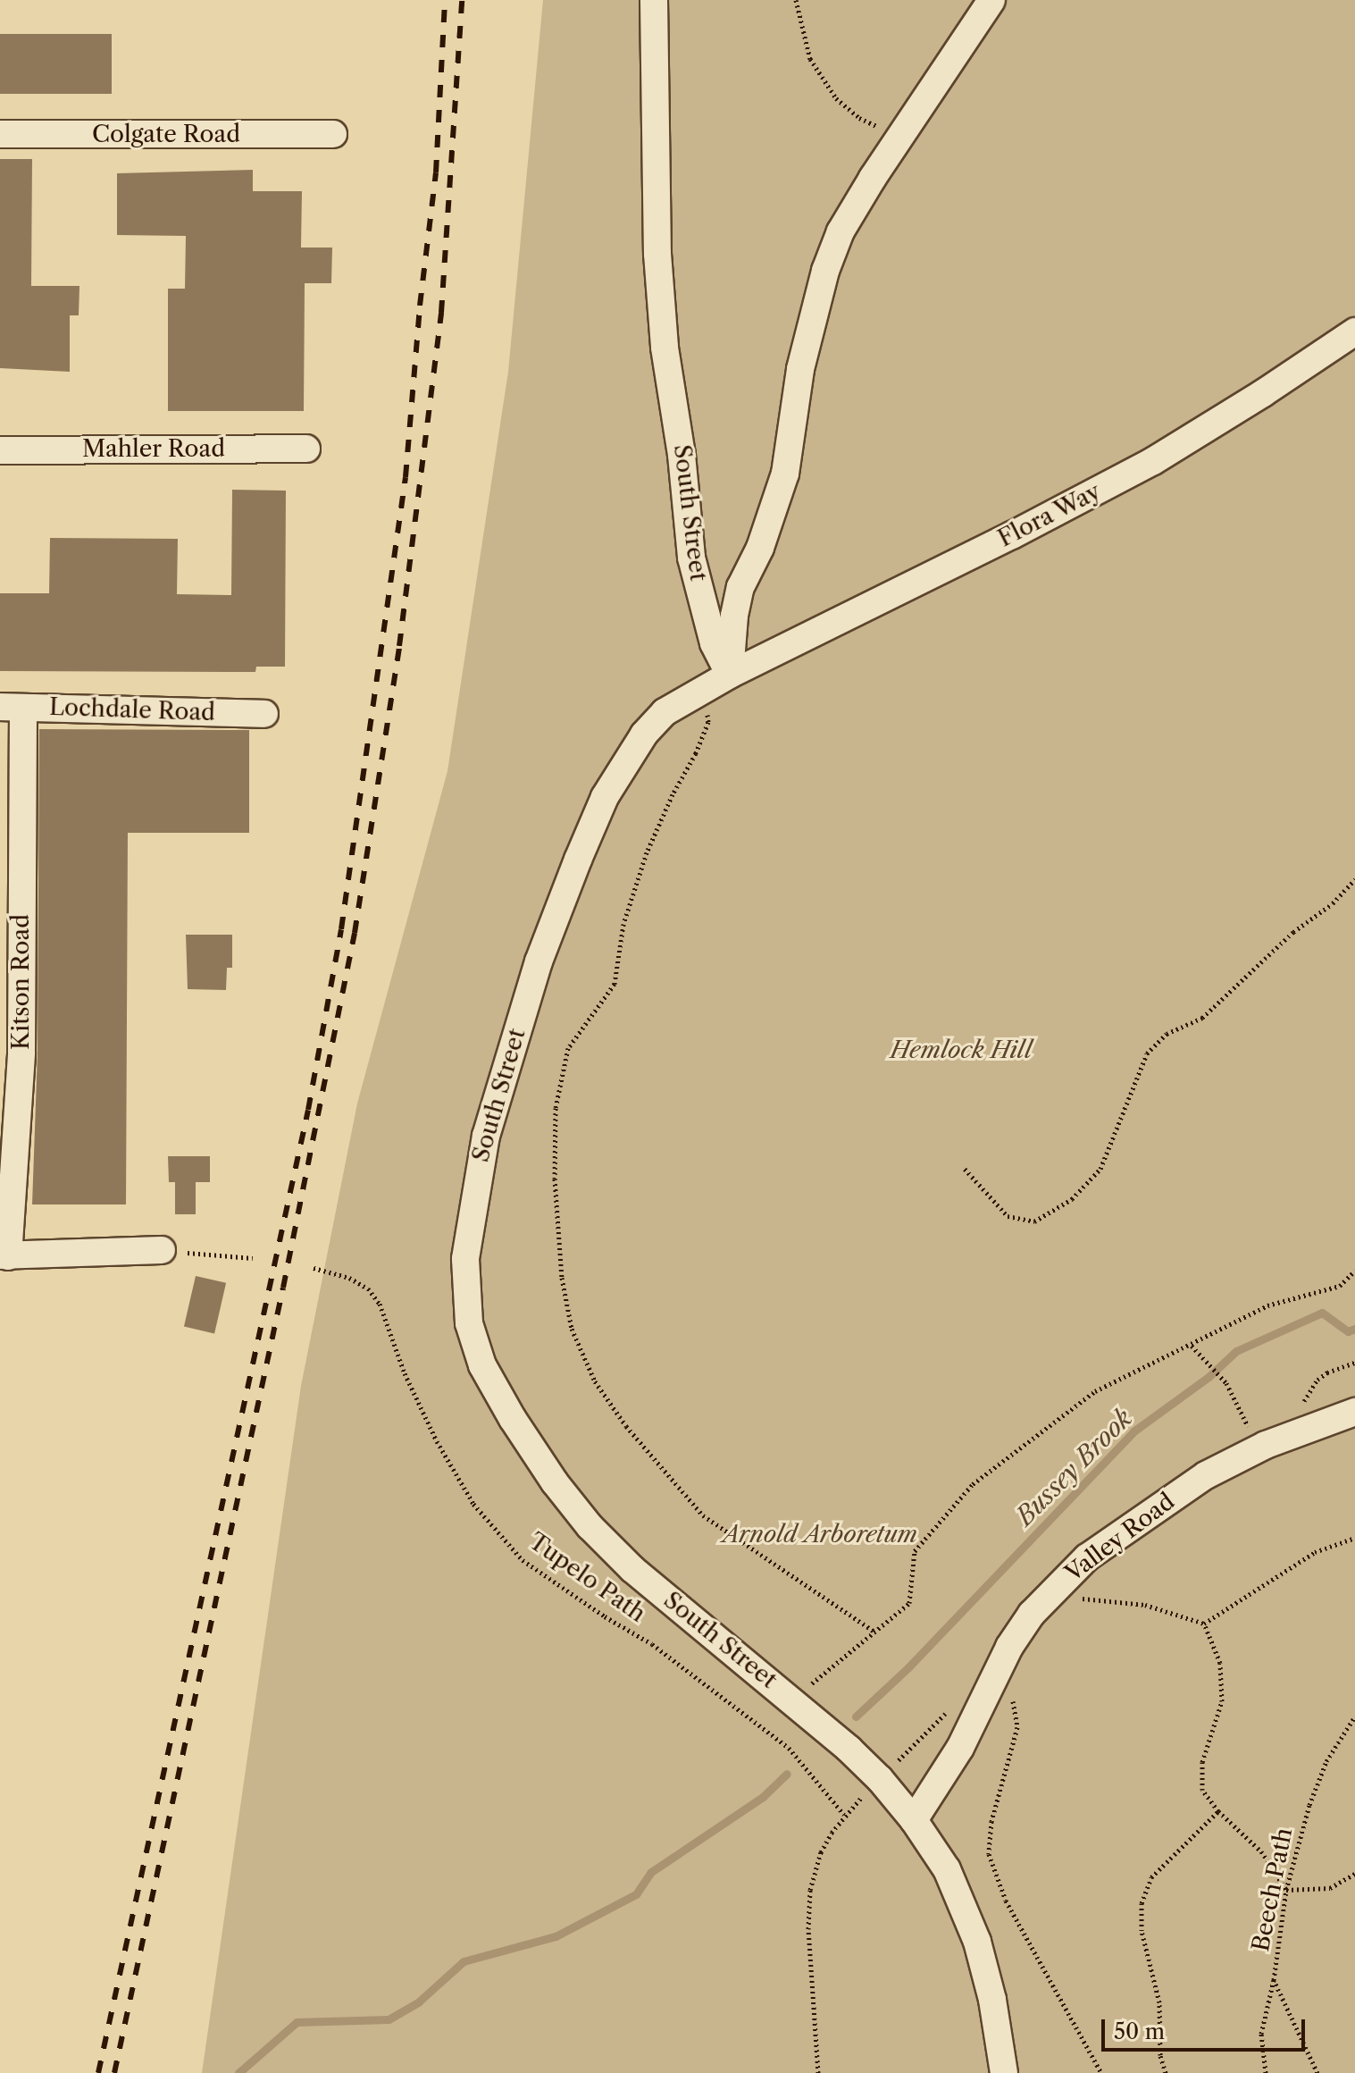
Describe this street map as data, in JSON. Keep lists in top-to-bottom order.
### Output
{
  "streets": {
    "street": [
      "Colgate Road",
      "Mahler Road",
      "South Street",
      "Flora Way",
      "Lochdale Road",
      "Kitson Road",
      "Valley Road"
    ],
    "path": ["Tupelo Path", "Beech Path"]
  },
  "crossings": [
    ["South Street", "Flora Way"],
    ["South Street", "Valley Road"],
    ["Lochdale Road", "Kitson Road"]
  ],
  "water": ["Bussey Brook"],
  "parks": ["Hemlock Hill", "Arnold Arboretum"],
  "scale_bar": "50 m"
}
